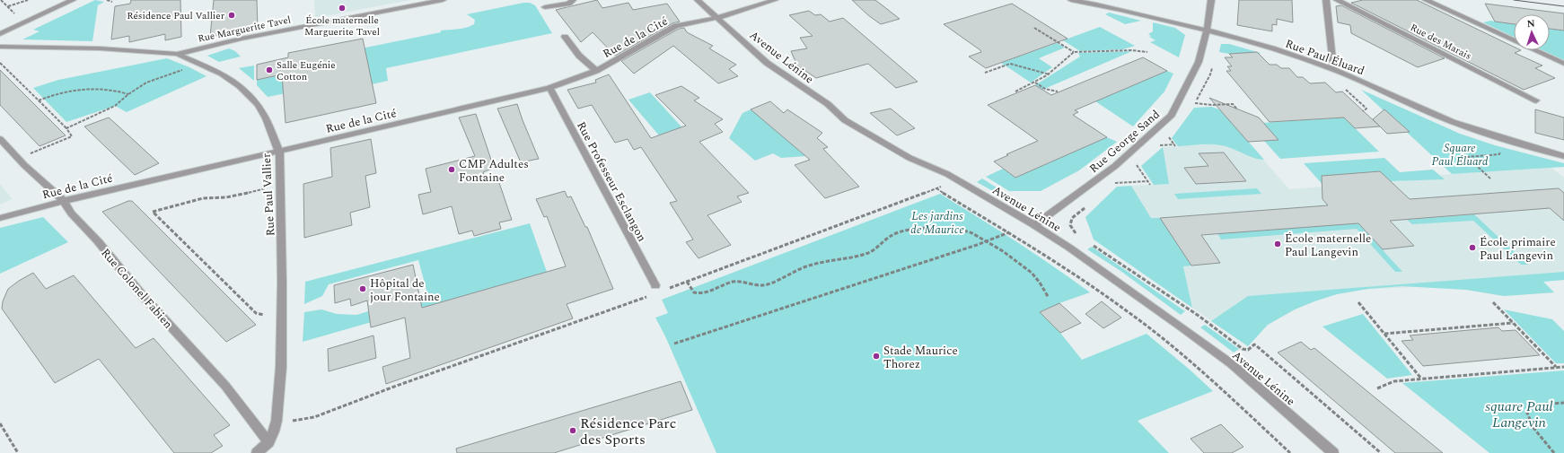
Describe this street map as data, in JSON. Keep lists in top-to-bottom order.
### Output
{
  "streets": {
    "street": [
      "Rue Marguerite Tavel",
      "Rue de la Cité",
      "Rue des Marais",
      "Avenue Lénine",
      "Rue Paul Éluard",
      "Rue George Sand",
      "Rue Professeur Esclangon",
      "Rue Paul Vallier",
      "Rue Colonel Fabien"
    ]
  },
  "crossings": [
    ["Rue Marguerite Tavel", "Rue Paul Vallier"],
    ["Rue de la Cité", "Avenue Lénine"],
    ["Rue de la Cité", "Rue Professeur Esclangon"],
    ["Rue de la Cité", "Rue Paul Vallier"],
    ["Rue de la Cité", "Rue Colonel Fabien"],
    ["Avenue Lénine", "Rue George Sand"],
    ["Rue Paul Éluard", "Rue George Sand"]
  ],
  "parks": ["Square Paul Éluard", "Les jardins de Maurice", "square Paul Langevin"],
  "places": [
    "École maternelle Marguerite Tavel",
    "Résidence Paul Vallier",
    "Salle Eugénie Cotton",
    "CMP Adultes Fontaine",
    "École maternelle Paul Langevin",
    "École primaire Paul Langevin",
    "Hôpital de jour Fontaine",
    "Stade Maurice Thorez",
    "Résidence Parc des Sports"
  ],
  "north": "top"
}
